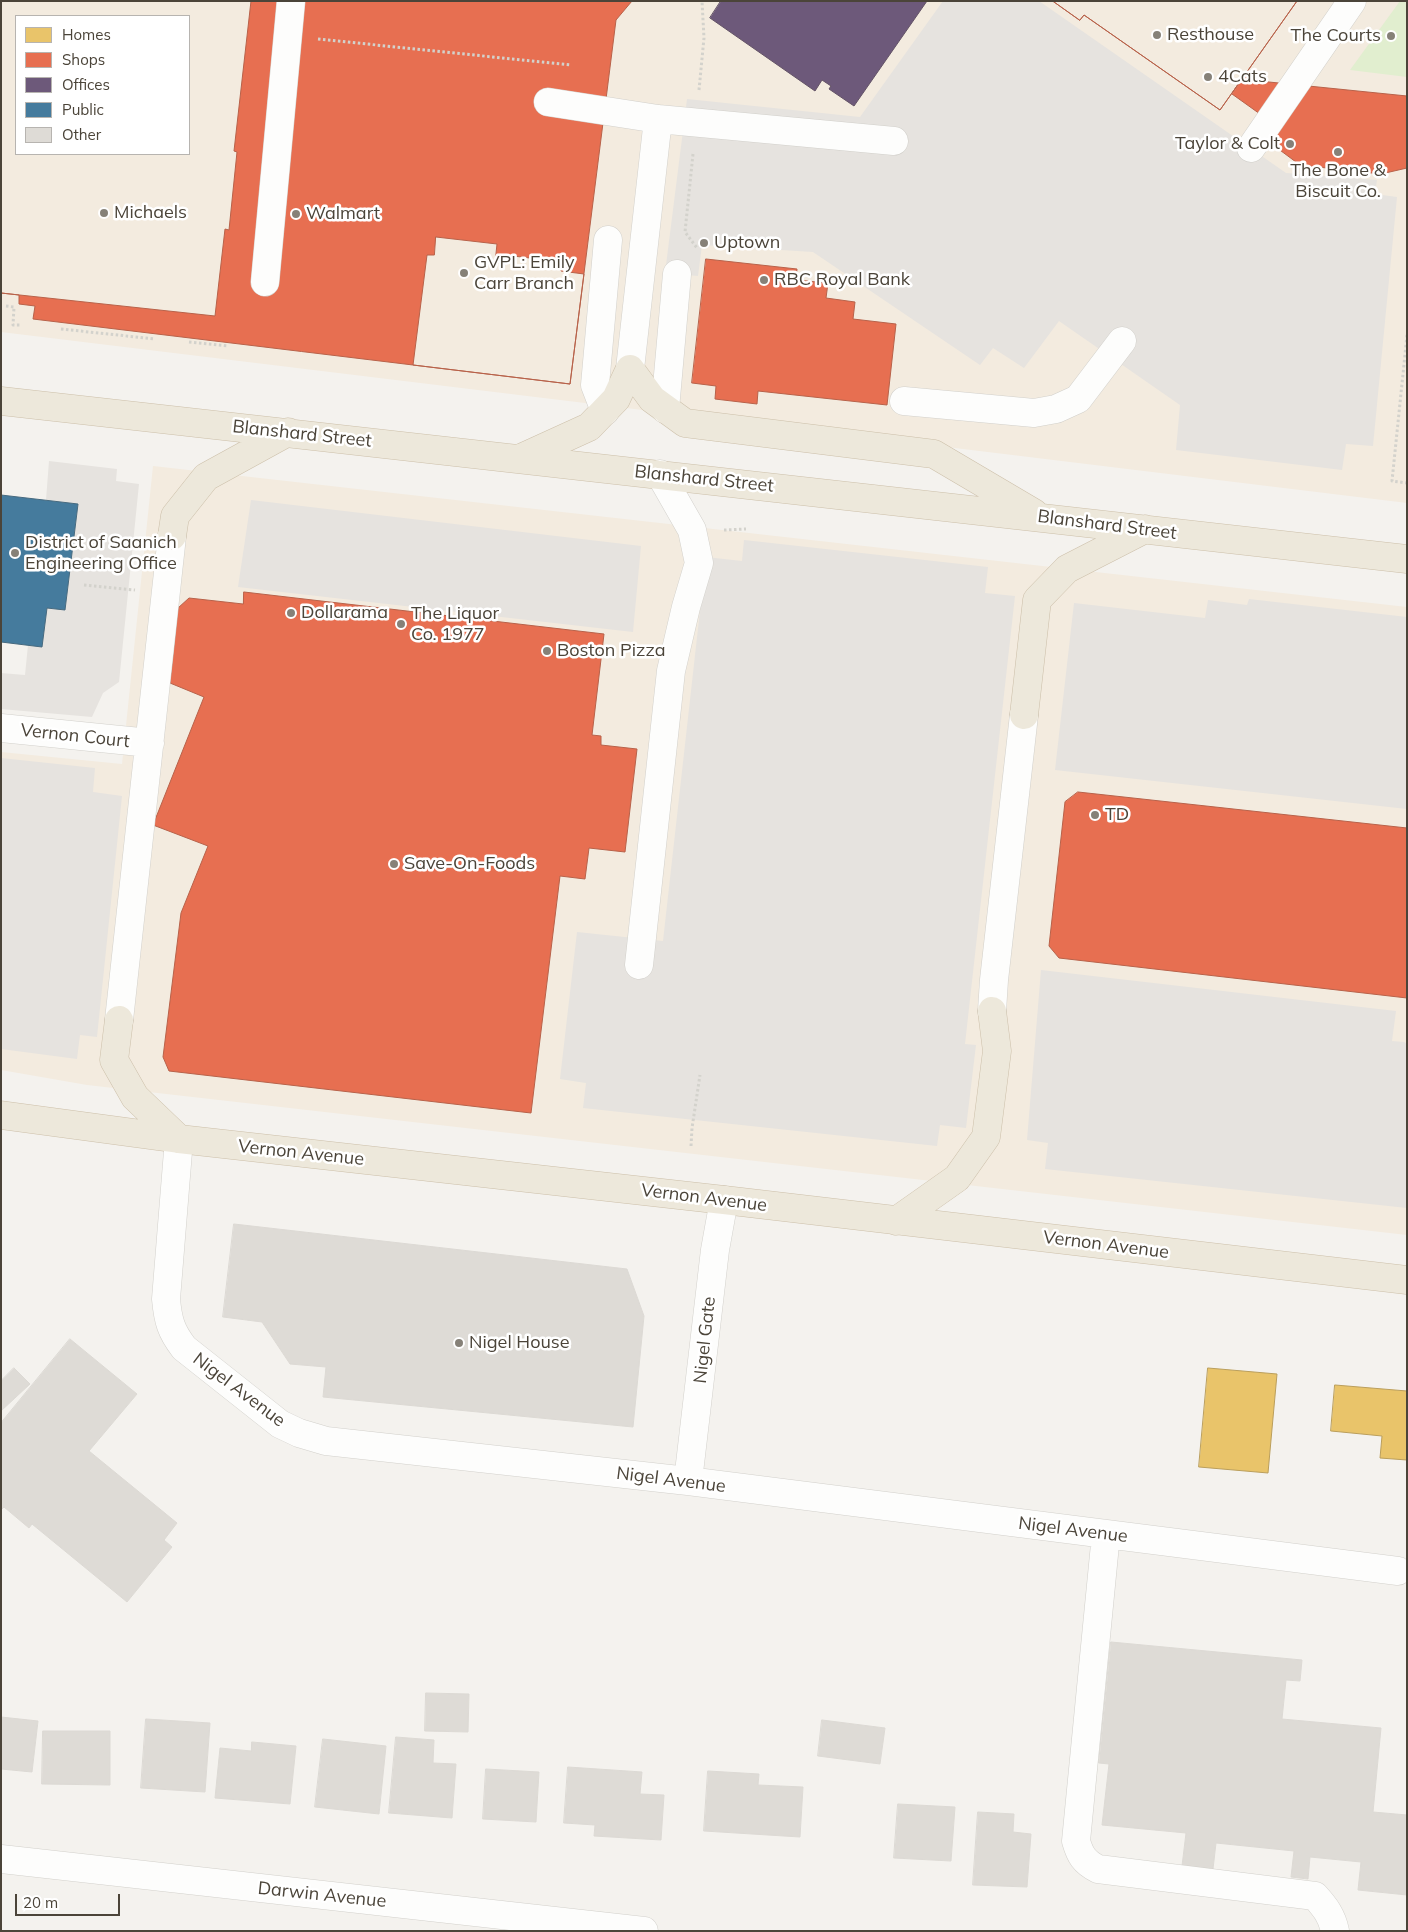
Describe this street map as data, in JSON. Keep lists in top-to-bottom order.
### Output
{
  "streets": {
    "highway": ["Blanshard Street", "Vernon Avenue"],
    "street": [
      "Vernon Court",
      "Nigel Gate",
      "Nigel Avenue",
      "Darwin Avenue"
    ]
  },
  "crossings": [
    ["Vernon Avenue", "Nigel Gate"],
    ["Vernon Avenue", "Nigel Avenue"],
    ["Nigel Gate", "Nigel Avenue"]
  ],
  "places": [
    "Resthouse",
    "The Courts",
    "4Cats",
    "Taylor & Colt",
    "The Bone & Biscuit Co.",
    "Michaels",
    "Walmart",
    "Uptown",
    "GVPL: Emily Carr Branch",
    "RBC Royal Bank",
    "District of Saanich Engineering Office",
    "Dollarama",
    "The Liquor Co. 1977",
    "Boston Pizza",
    "TD",
    "Save-On-Foods",
    "Nigel House"
  ],
  "legend": [
    "Homes",
    "Shops",
    "Offices",
    "Public",
    "Other"
  ],
  "scale_bar": "20 m"
}
